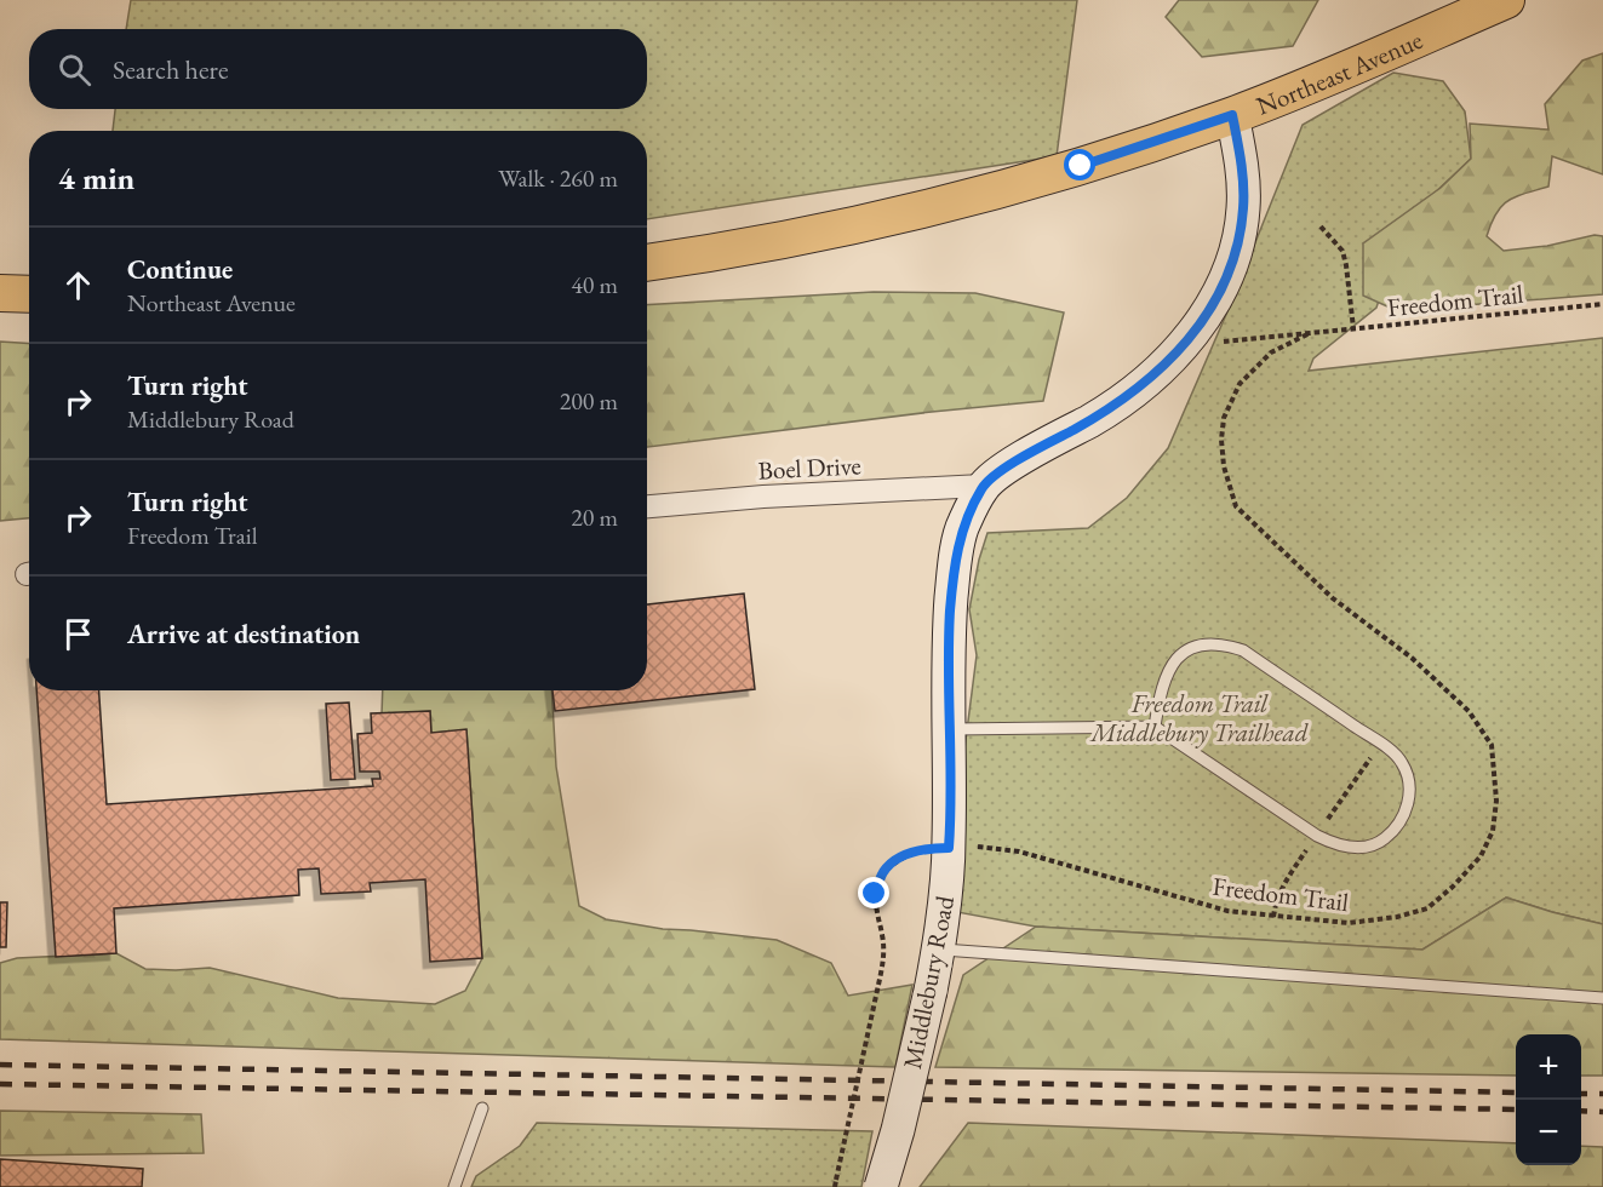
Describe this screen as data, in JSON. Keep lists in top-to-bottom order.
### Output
{
  "streets": {
    "main road": ["Northeast Avenue"],
    "street": ["Boel Drive", "Middlebury Road"],
    "path": ["Freedom Trail"]
  },
  "crossings": [
    ["Northeast Avenue", "Middlebury Road"],
    ["Freedom Trail", "Middlebury Road"],
    ["Boel Drive", "Middlebury Road"]
  ],
  "parks": ["Freedom Trail Middlebury Trailhead"],
  "page": {
    "search": "Search here",
    "heading": ["4 min", "Walk · 260 m"],
    "list": [
      ["Continue", "Northeast Avenue", "40 m"],
      ["Turn right", "Middlebury Road", "200 m"],
      ["Turn right", "Freedom Trail", "20 m"],
      "Arrive at destination"
    ],
    "map_buttons": ["+", "−"]
  }
}
